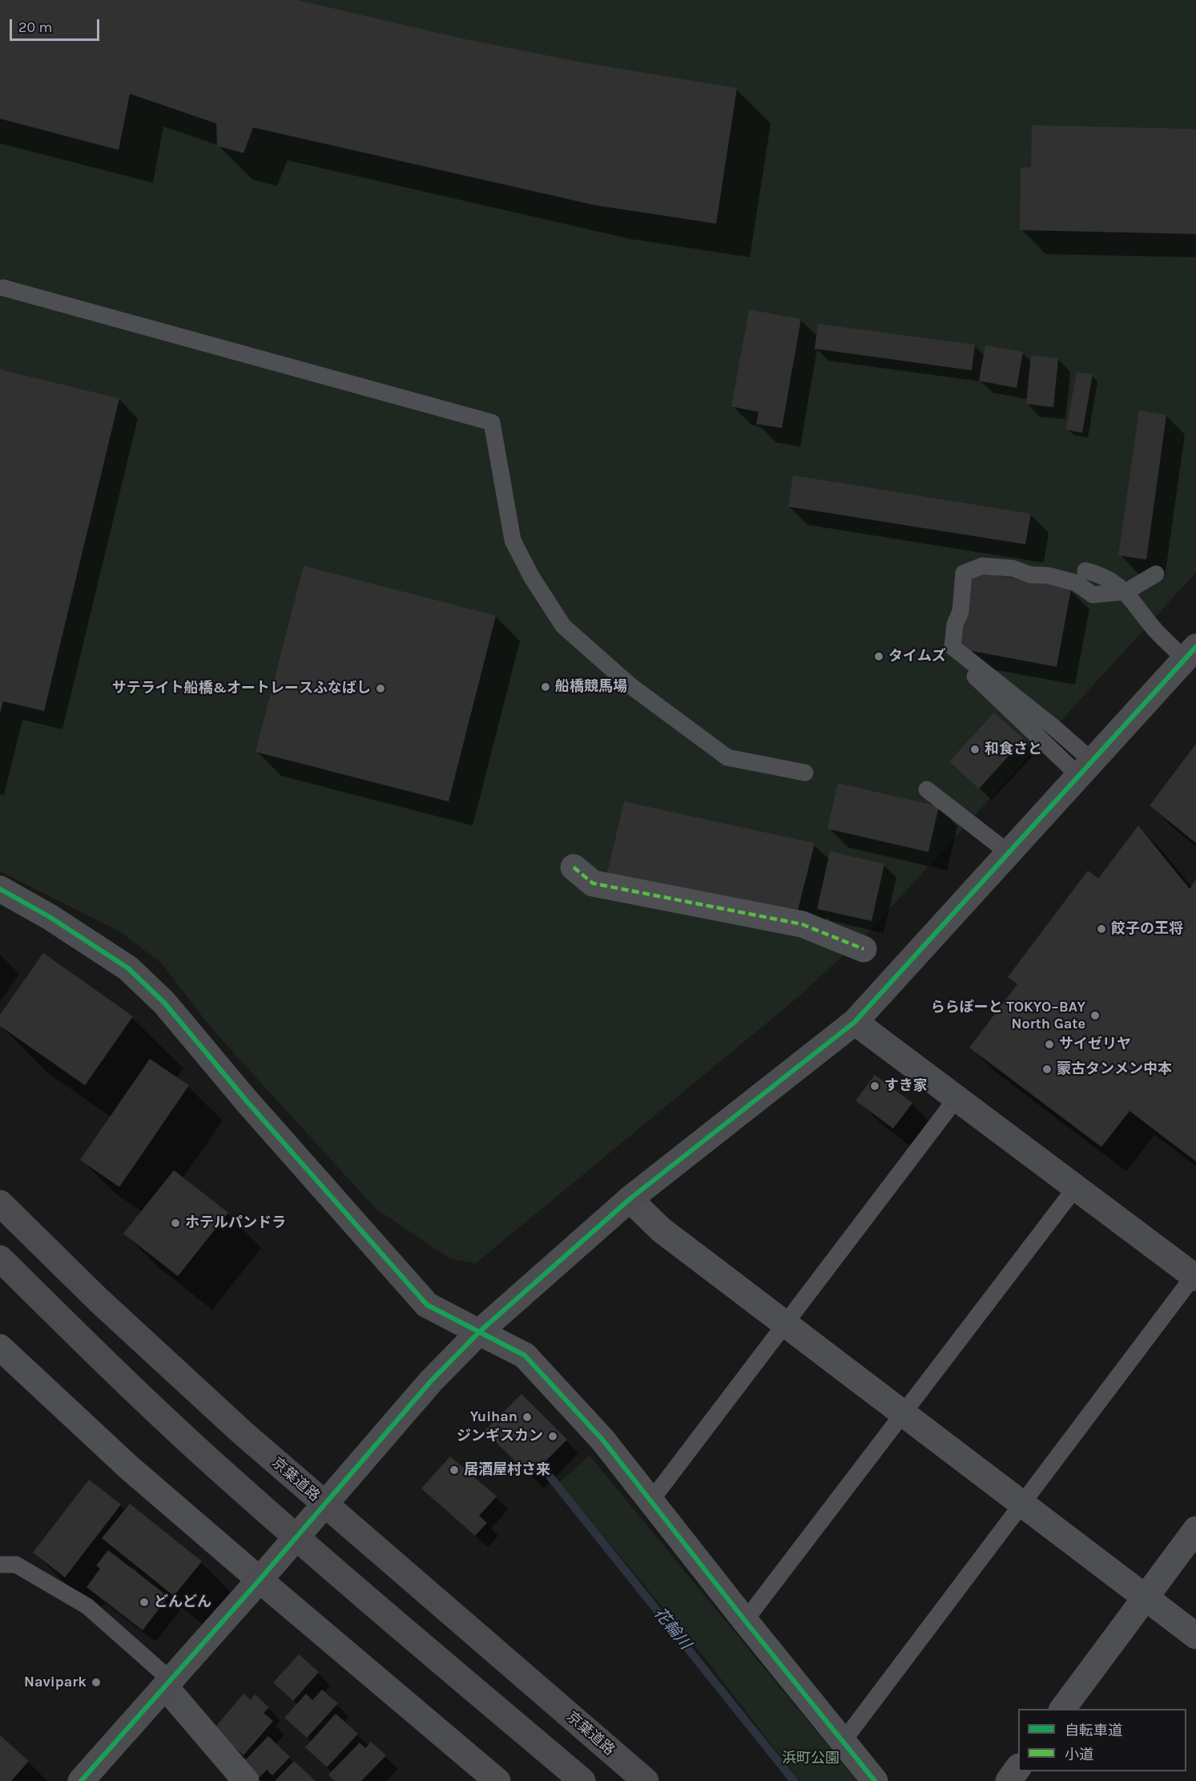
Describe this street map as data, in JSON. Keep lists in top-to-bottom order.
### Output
{
  "streets": {
    "highway": ["京葉道路"]
  },
  "water": ["花輪川"],
  "parks": ["浜町公園"],
  "places": [
    "タイムズ",
    "船橋競馬場",
    "サテライト船橋&オートレースふなばし",
    "和食さと",
    "餃子の王将",
    "ららぽーと TOKYO−BAY North Gate",
    "サイゼリヤ",
    "蒙古タンメン中本",
    "すき家",
    "ホテルパンドラ",
    "Yuihan",
    "ジンギスカン",
    "居酒屋村さ来",
    "どんどん",
    "Navipark"
  ],
  "legend": ["自転車道", "小道"],
  "scale_bar": "20 m"
}
